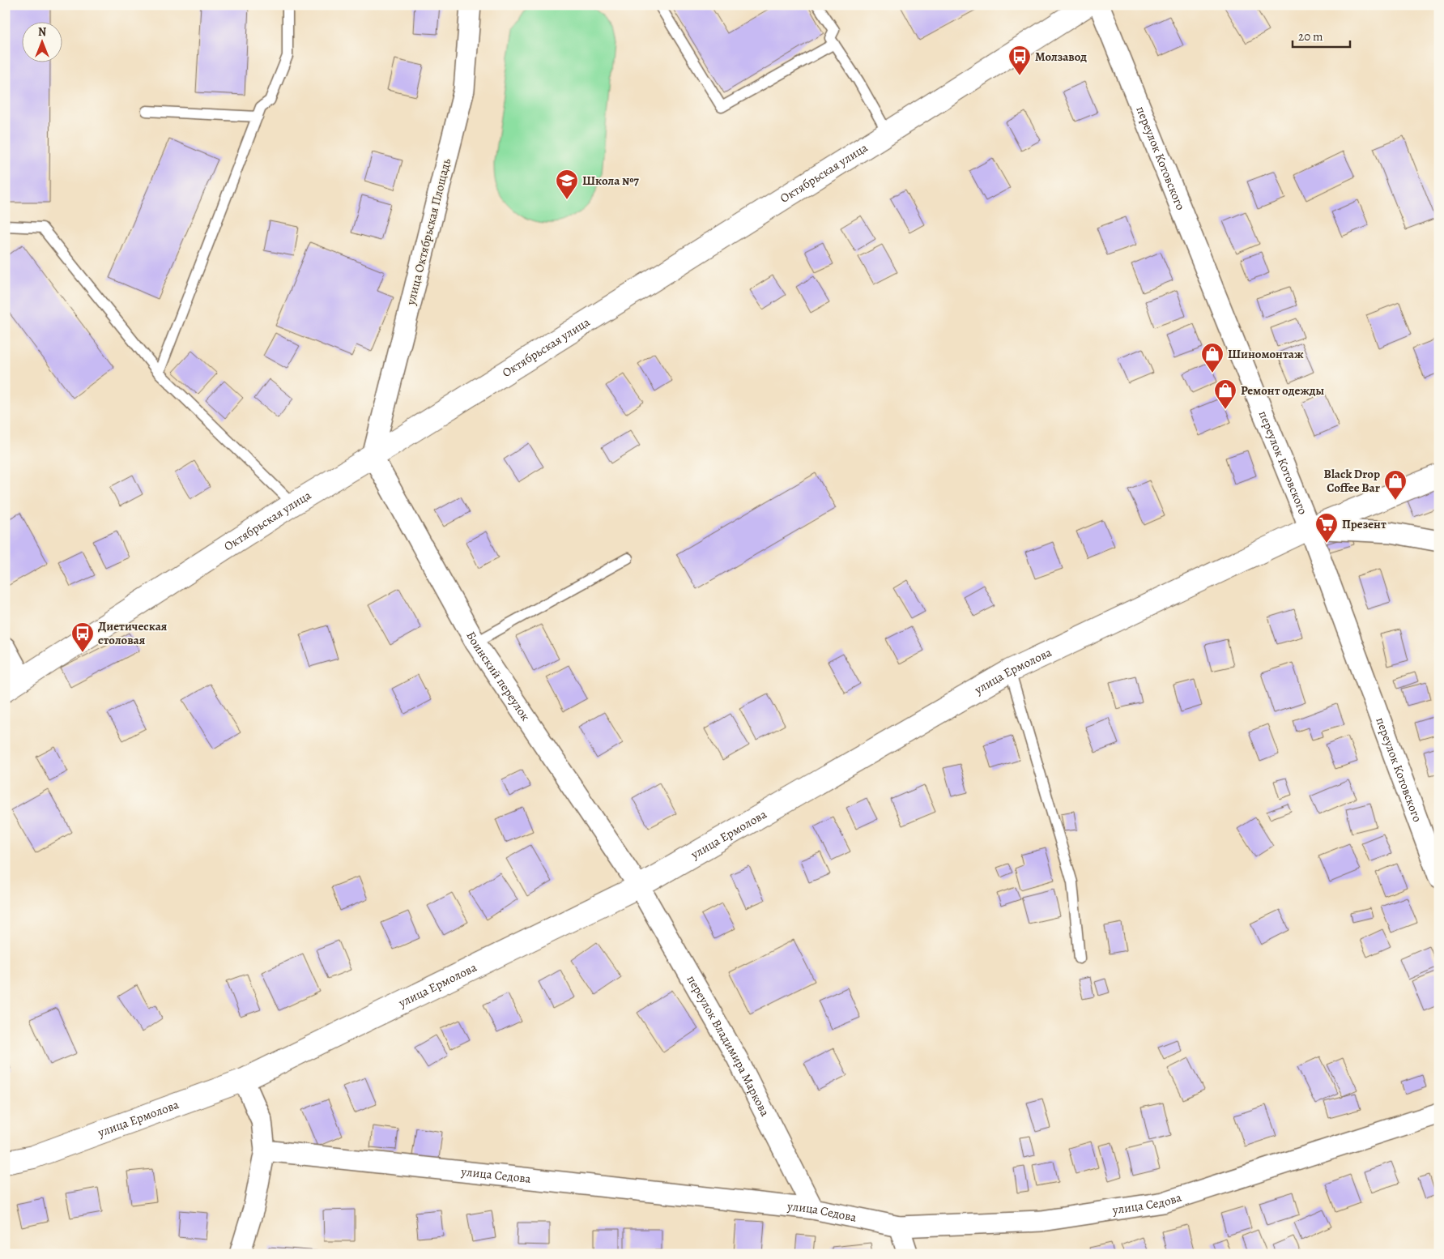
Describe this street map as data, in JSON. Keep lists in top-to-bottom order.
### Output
{
  "streets": {
    "street": [
      "переулок Котовского",
      "Октябрьская улица",
      "улица Октябрьская Площадь",
      "улица Ермолова",
      "Боинский переулок",
      "переулок Владимира Маркова",
      "улица Седова"
    ]
  },
  "crossings": [
    ["переулок Котовского", "улица Ермолова"],
    ["Октябрьская улица", "улица Октябрьская Площадь"],
    ["Октябрьская улица", "Боинский переулок"],
    ["улица Октябрьская Площадь", "Боинский переулок"],
    ["улица Ермолова", "Боинский переулок"],
    ["улица Ермолова", "переулок Владимира Маркова"],
    ["Боинский переулок", "переулок Владимира Маркова"],
    ["переулок Владимира Маркова", "улица Седова"]
  ],
  "places": {
    "bus stop": ["Молзавод", "Диетическая столовая"],
    "school or university": ["Школа №7"],
    "shop": ["Шиномонтаж", "Ремонт одежды", "Black Drop Coffee Bar"],
    "supermarket": ["Презент"]
  },
  "scale_bar": "20 m",
  "north": "top"
}
